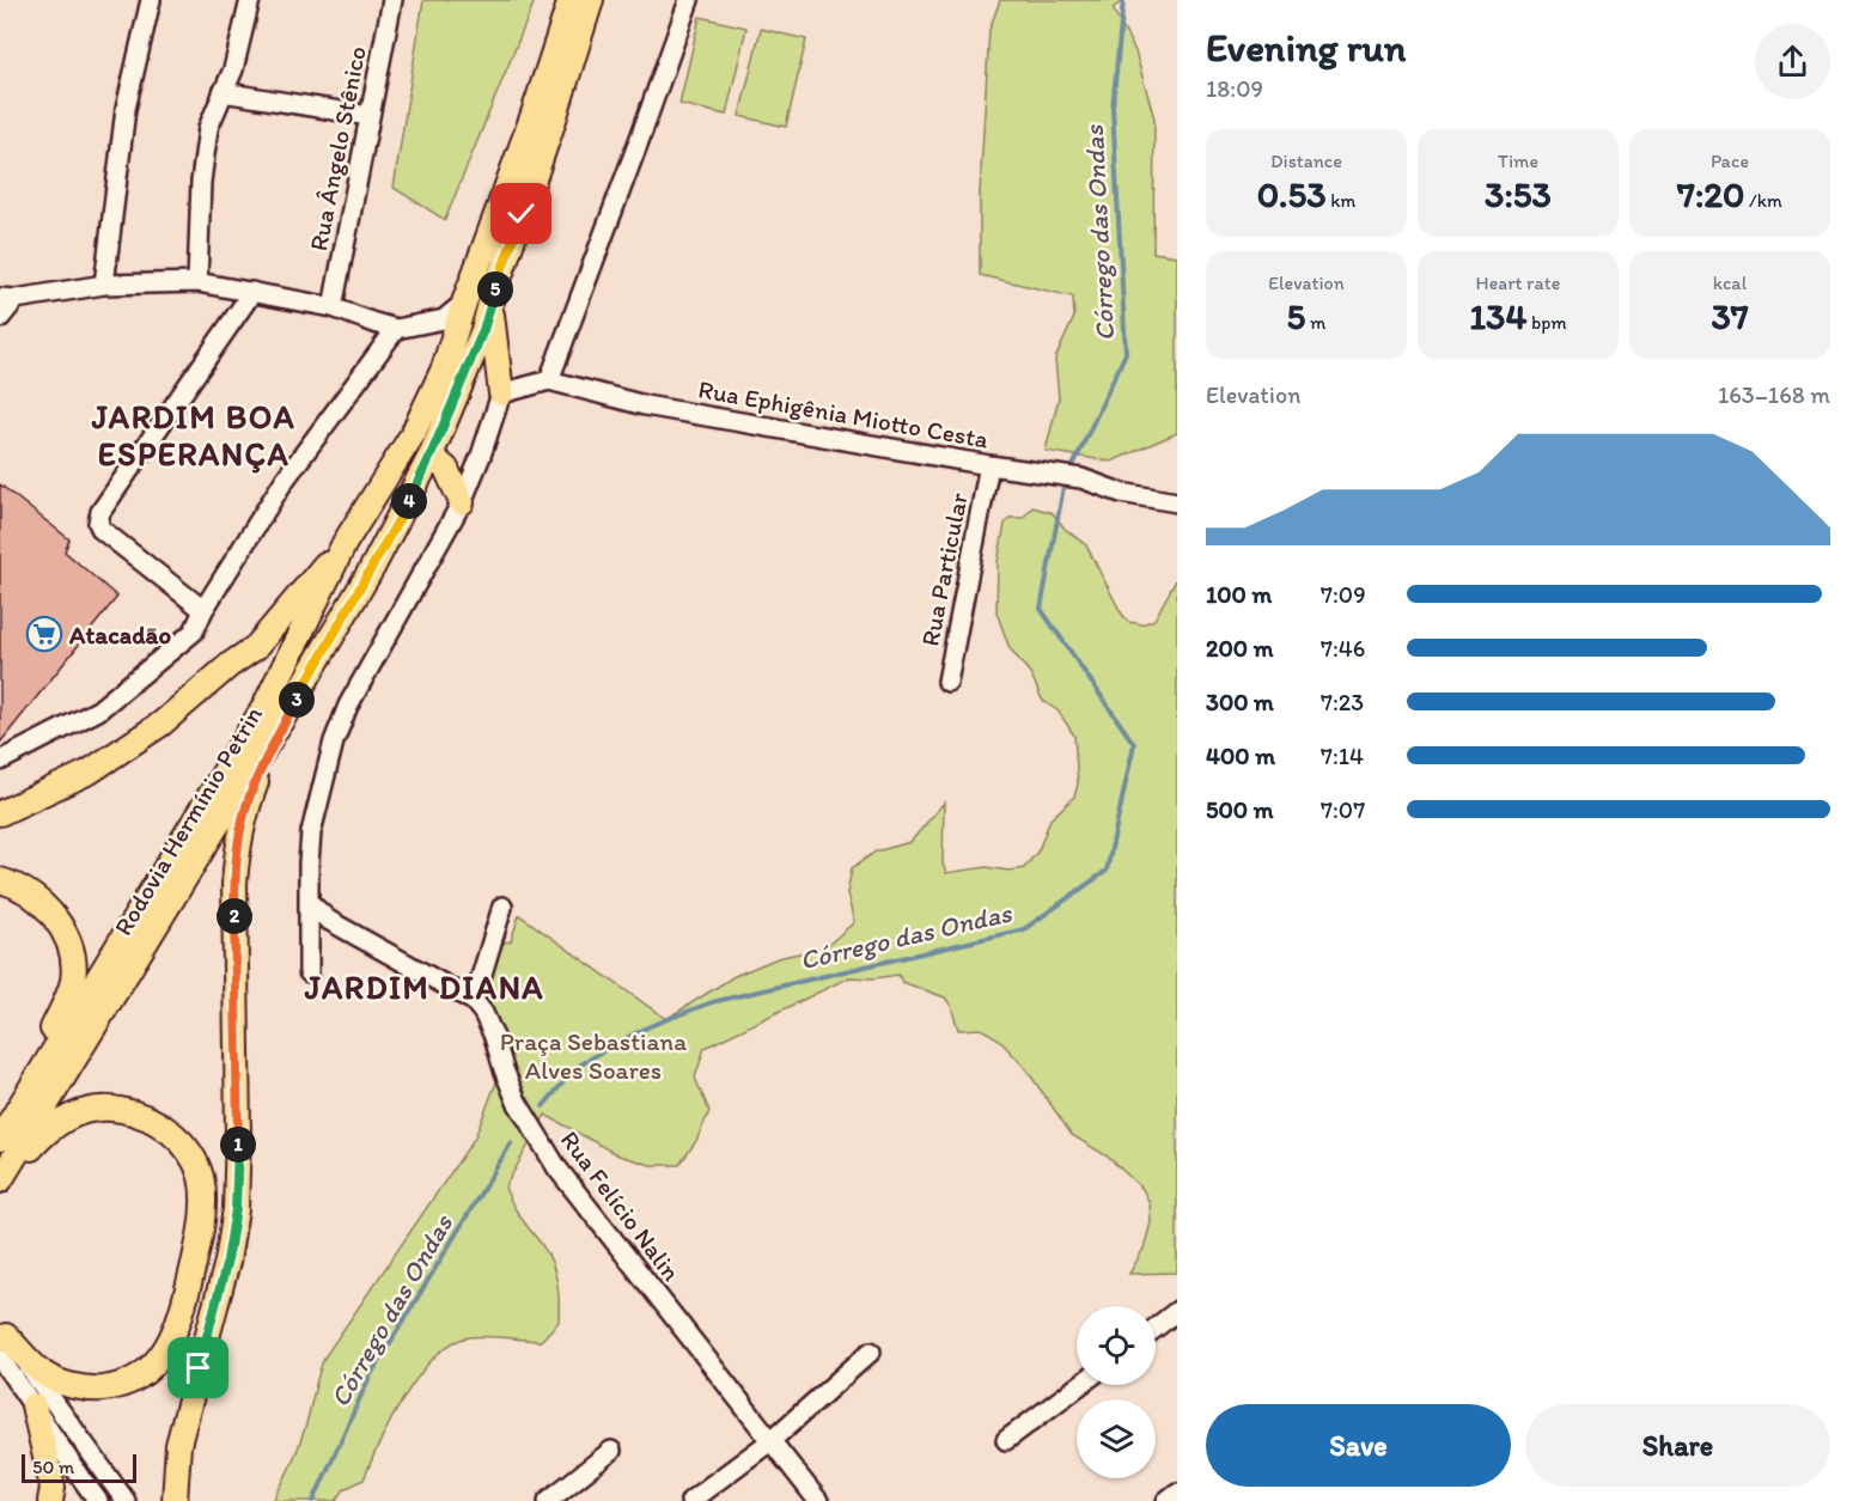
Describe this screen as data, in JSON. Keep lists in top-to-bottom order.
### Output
{
  "streets": {
    "main road": ["Rodovia Hermínio Petrin"],
    "street": [
      "Rua Ângelo Stênico",
      "Rua Ephigênia Miotto Cesta",
      "Rua Particular",
      "Rua Felício Nalin"
    ]
  },
  "crossings": [
    ["Rua Ephigênia Miotto Cesta", "Rua Particular"]
  ],
  "districts": ["JARDIM BOA ESPERANÇA", "JARDIM DIANA"],
  "water": ["Córrego das Ondas"],
  "parks": ["Praça Sebastiana Alves Soares"],
  "places": {
    "supermarket": ["Atacadão"]
  },
  "scale_bar": "50 m",
  "page": {
    "heading": ["Evening run", "18:09"],
    "stats": [
      ["Distance", "0.53 km"],
      ["Time", "3:53"],
      ["Pace", "7:20 /km"],
      ["Elevation", "5 m"],
      ["Heart rate", "134 bpm"],
      ["kcal", "37"]
    ],
    "pins": [
      "5",
      "4",
      "3",
      "2",
      "1"
    ],
    "chart": ["Elevation", "163–168 m"],
    "list": [
      {
        "name": "100 m",
        "note": "7:09"
      },
      {
        "name": "200 m",
        "note": "7:46"
      },
      {
        "name": "300 m",
        "note": "7:23"
      },
      {
        "name": "400 m",
        "note": "7:14"
      },
      {
        "name": "500 m",
        "note": "7:07"
      }
    ],
    "buttons": ["Save", "Share"],
    "scale": "50 m"
  }
}
